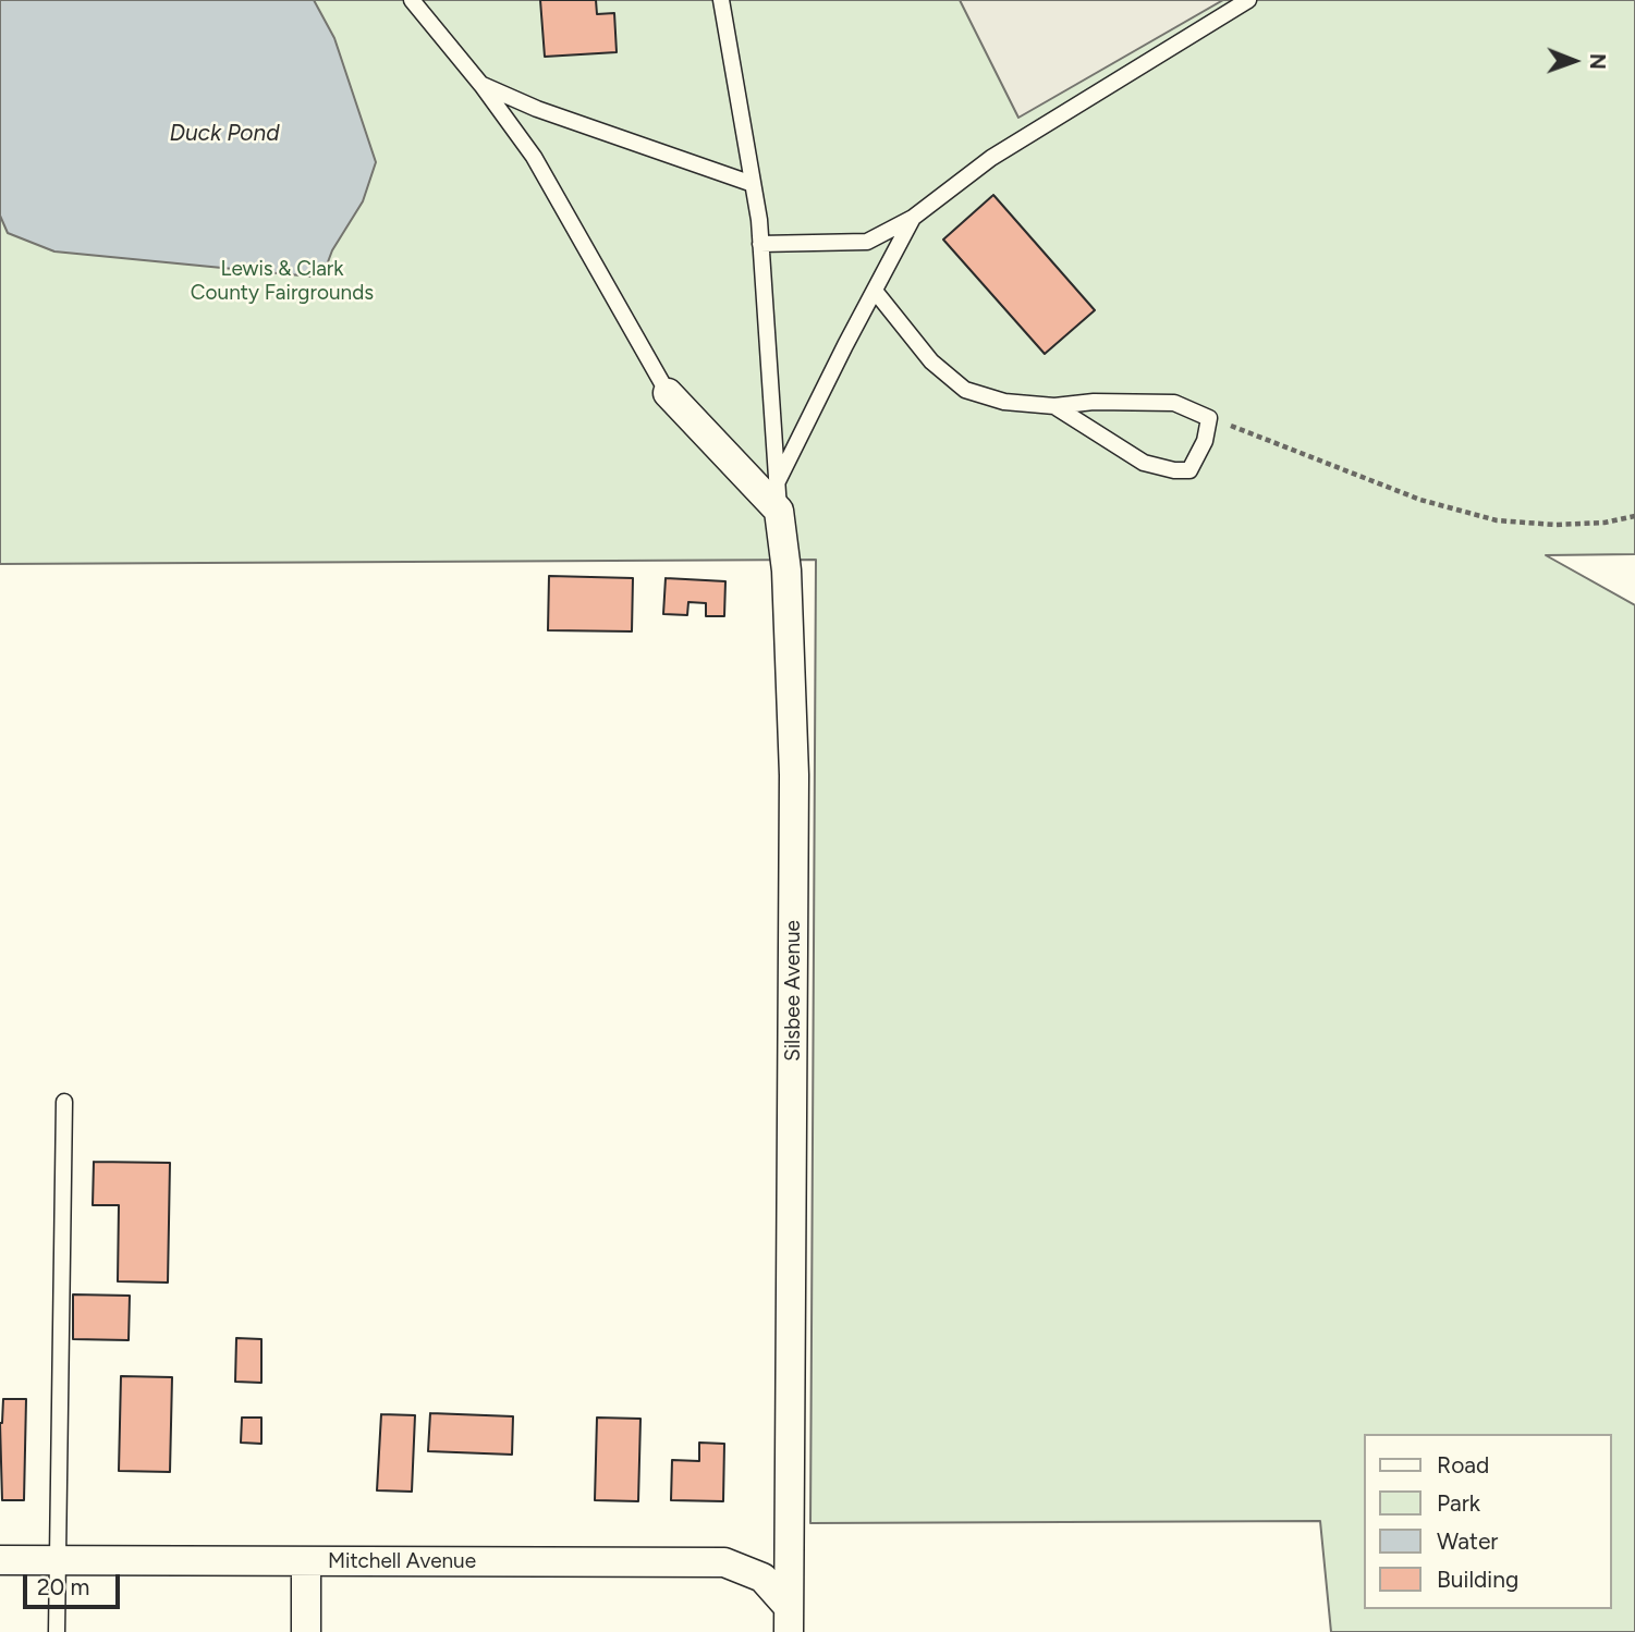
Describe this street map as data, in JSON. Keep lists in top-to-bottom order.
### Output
{
  "streets": {
    "street": ["Silsbee Avenue", "Mitchell Avenue"]
  },
  "crossings": [
    ["Silsbee Avenue", "Mitchell Avenue"]
  ],
  "water": ["Duck Pond"],
  "parks": ["Lewis & Clark County Fairgrounds"],
  "legend": [
    "Road",
    "Park",
    "Water",
    "Building"
  ],
  "scale_bar": "20 m",
  "north": "right"
}
